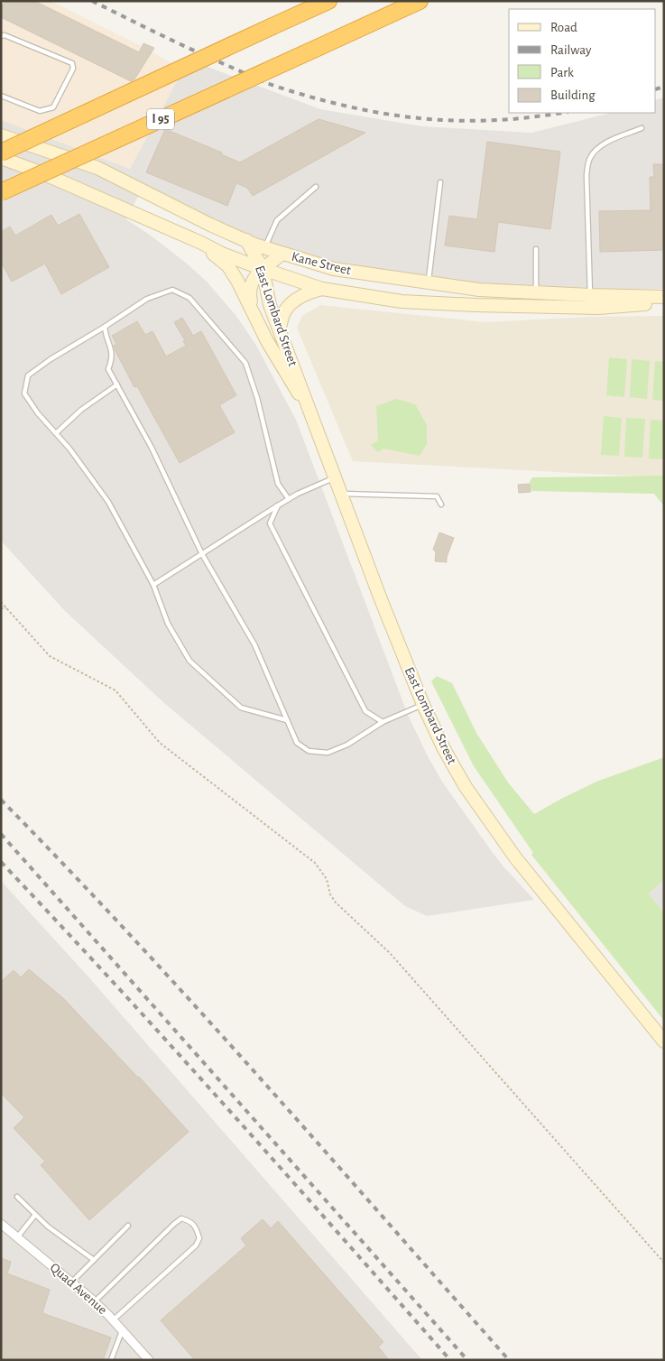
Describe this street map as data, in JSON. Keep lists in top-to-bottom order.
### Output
{
  "streets": {
    "highway": ["I 95"],
    "main road": ["Kane Street", "East Lombard Street"],
    "street": ["Quad Avenue"]
  },
  "crossings": [
    ["Kane Street", "East Lombard Street"]
  ],
  "legend": [
    "Road",
    "Railway",
    "Park",
    "Building"
  ]
}
